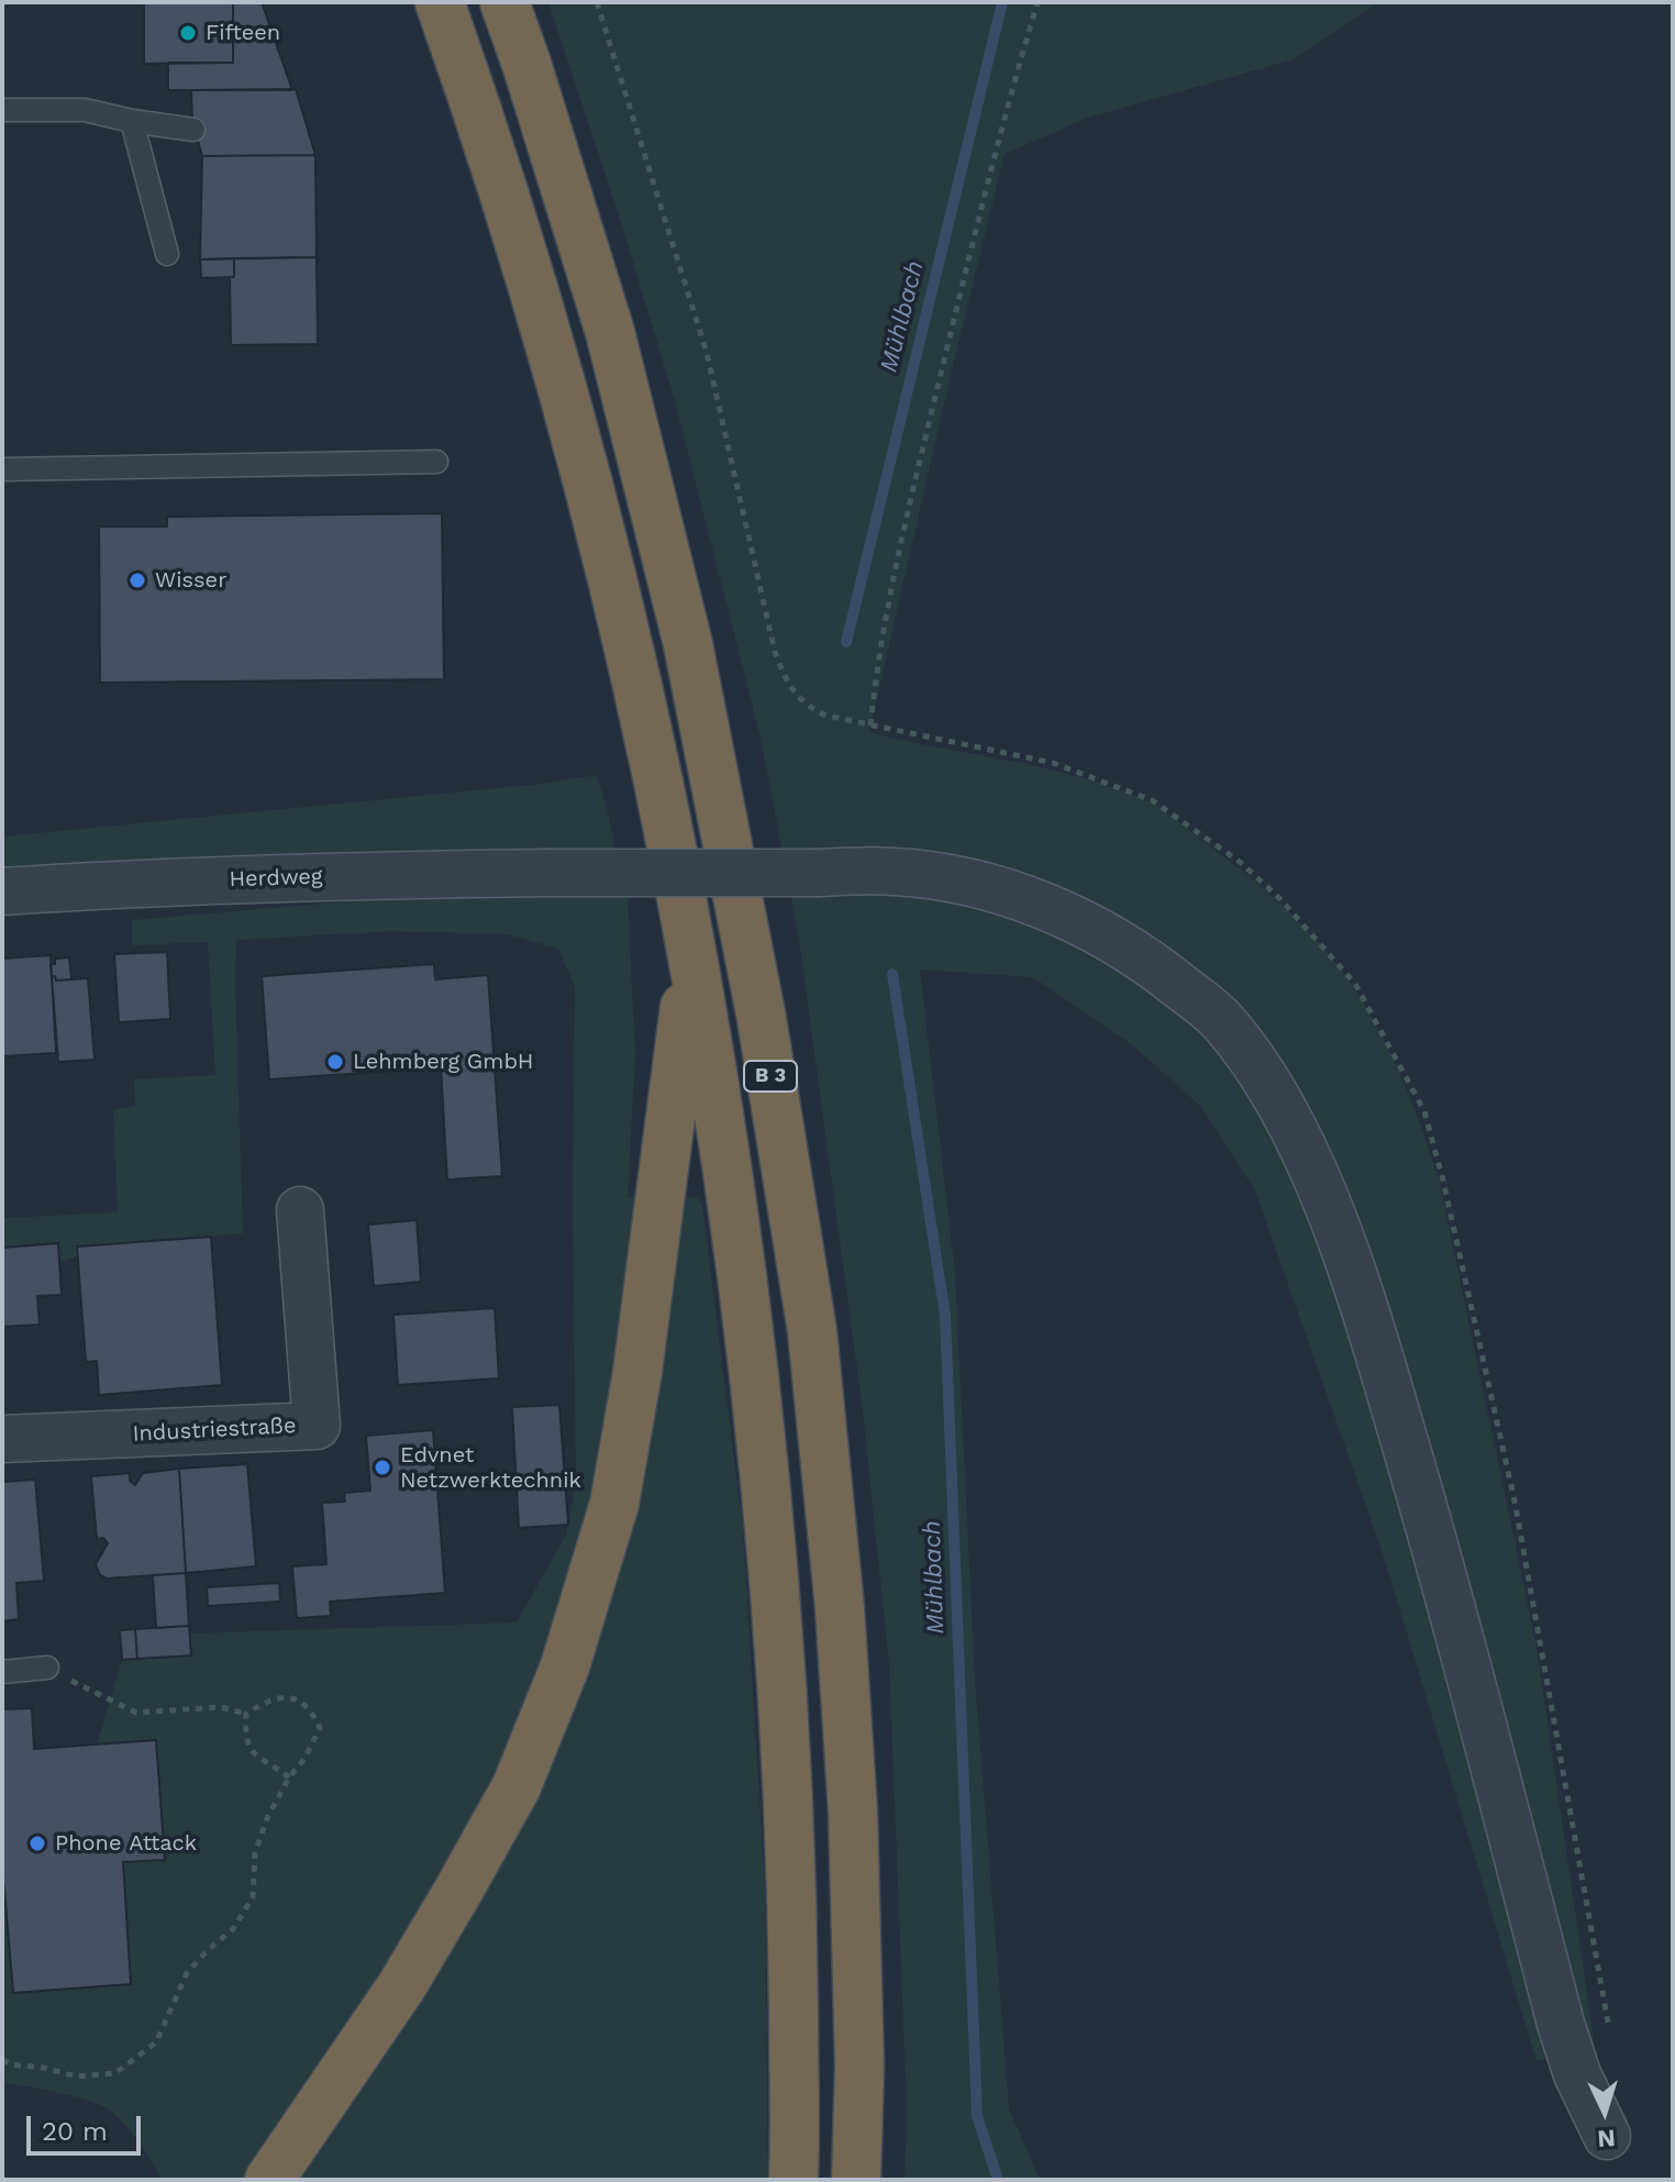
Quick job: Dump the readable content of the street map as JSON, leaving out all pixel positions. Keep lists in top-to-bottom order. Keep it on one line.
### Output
{"streets":{"highway":["B 3"],"street":["Herdweg","Industriestraße"]},"water":["Mühlbach"],"places":["Fifteen","Wisser","Lehmberg GmbH","Edvnet Netzwerktechnik","Phone Attack"],"scale_bar":"20 m","north":"bottom"}
